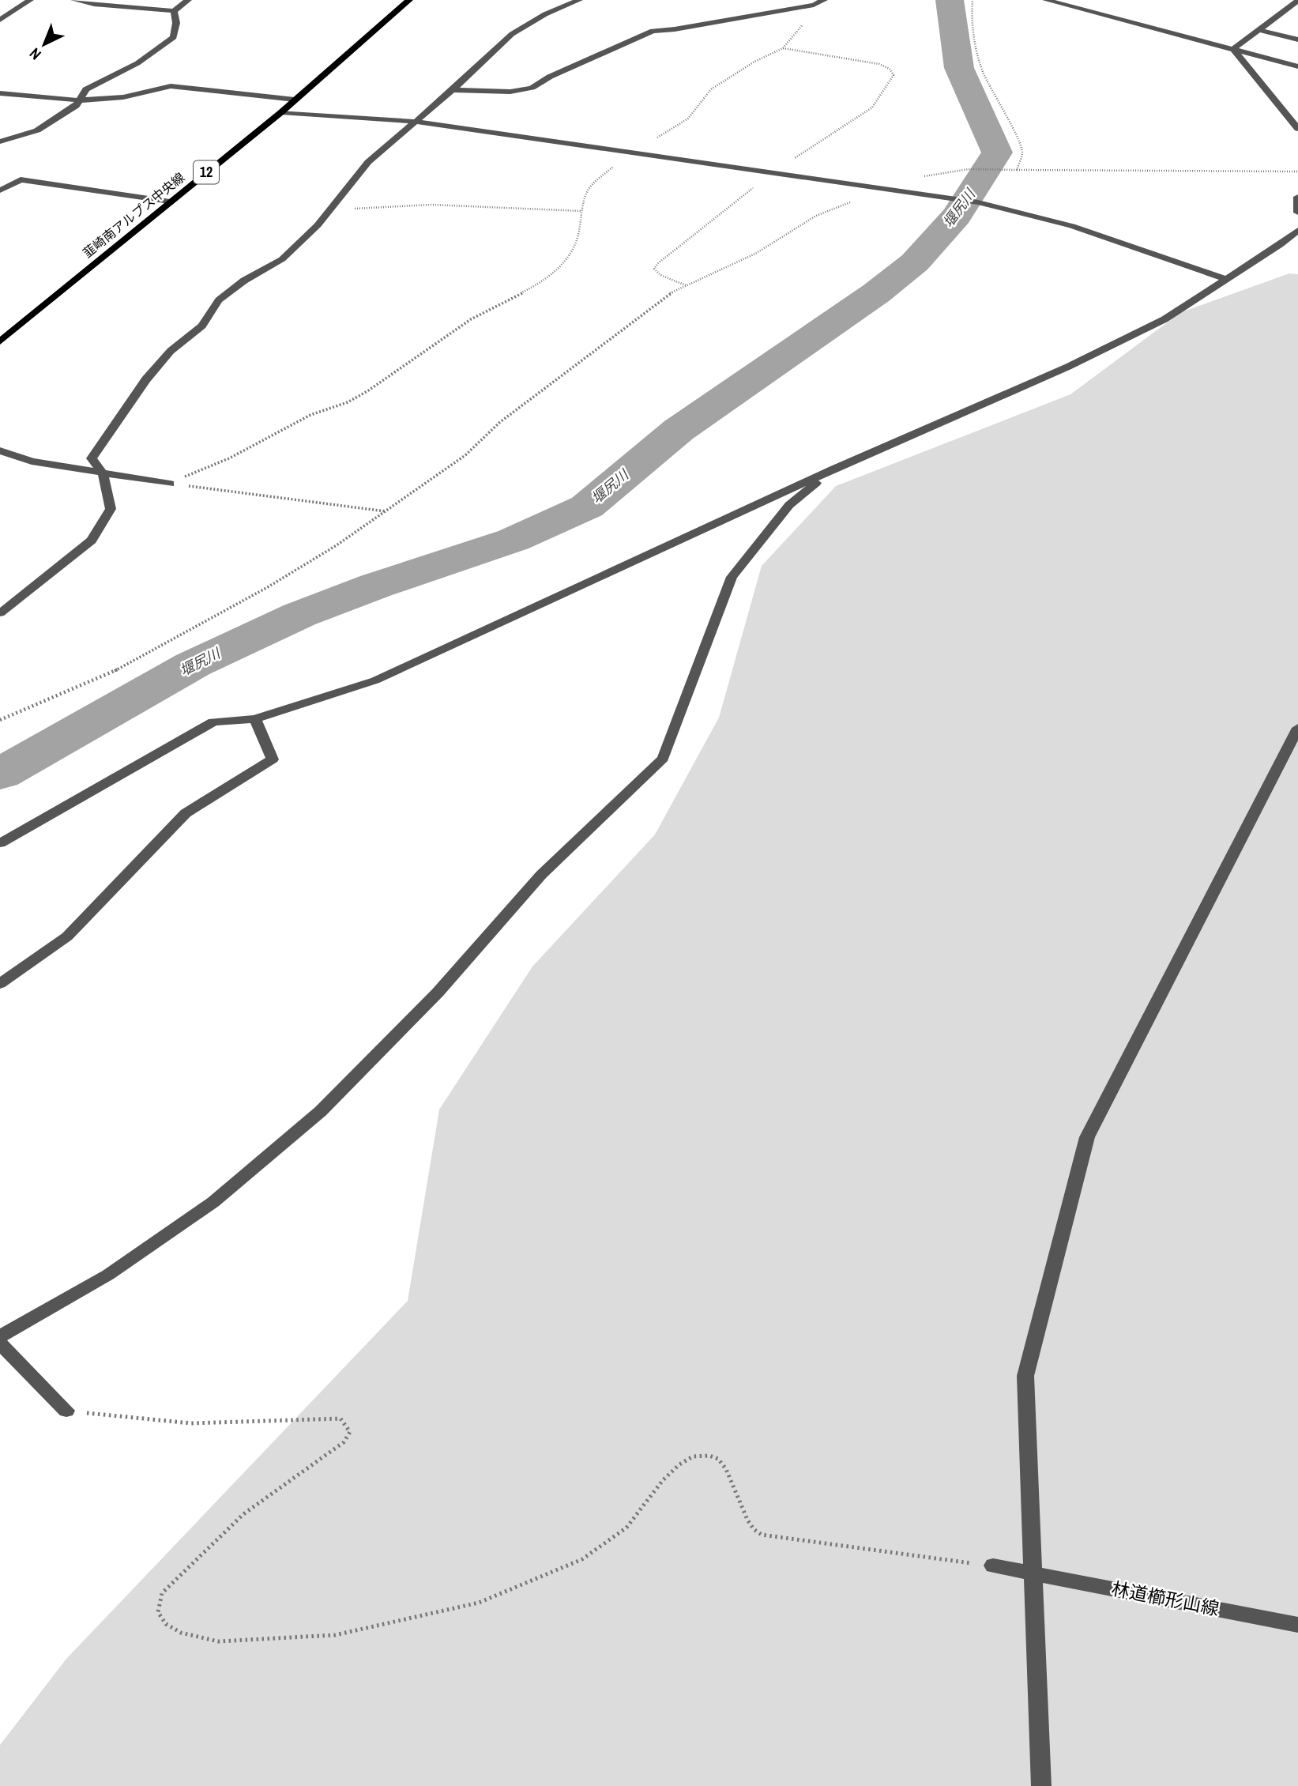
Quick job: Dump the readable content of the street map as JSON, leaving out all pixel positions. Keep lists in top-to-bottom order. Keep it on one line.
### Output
{"streets":{"main road":["12","韮崎南アルプス中央線"],"street":["林道櫛形山線"]},"water":["堰尻川"],"north":"bottom left"}
